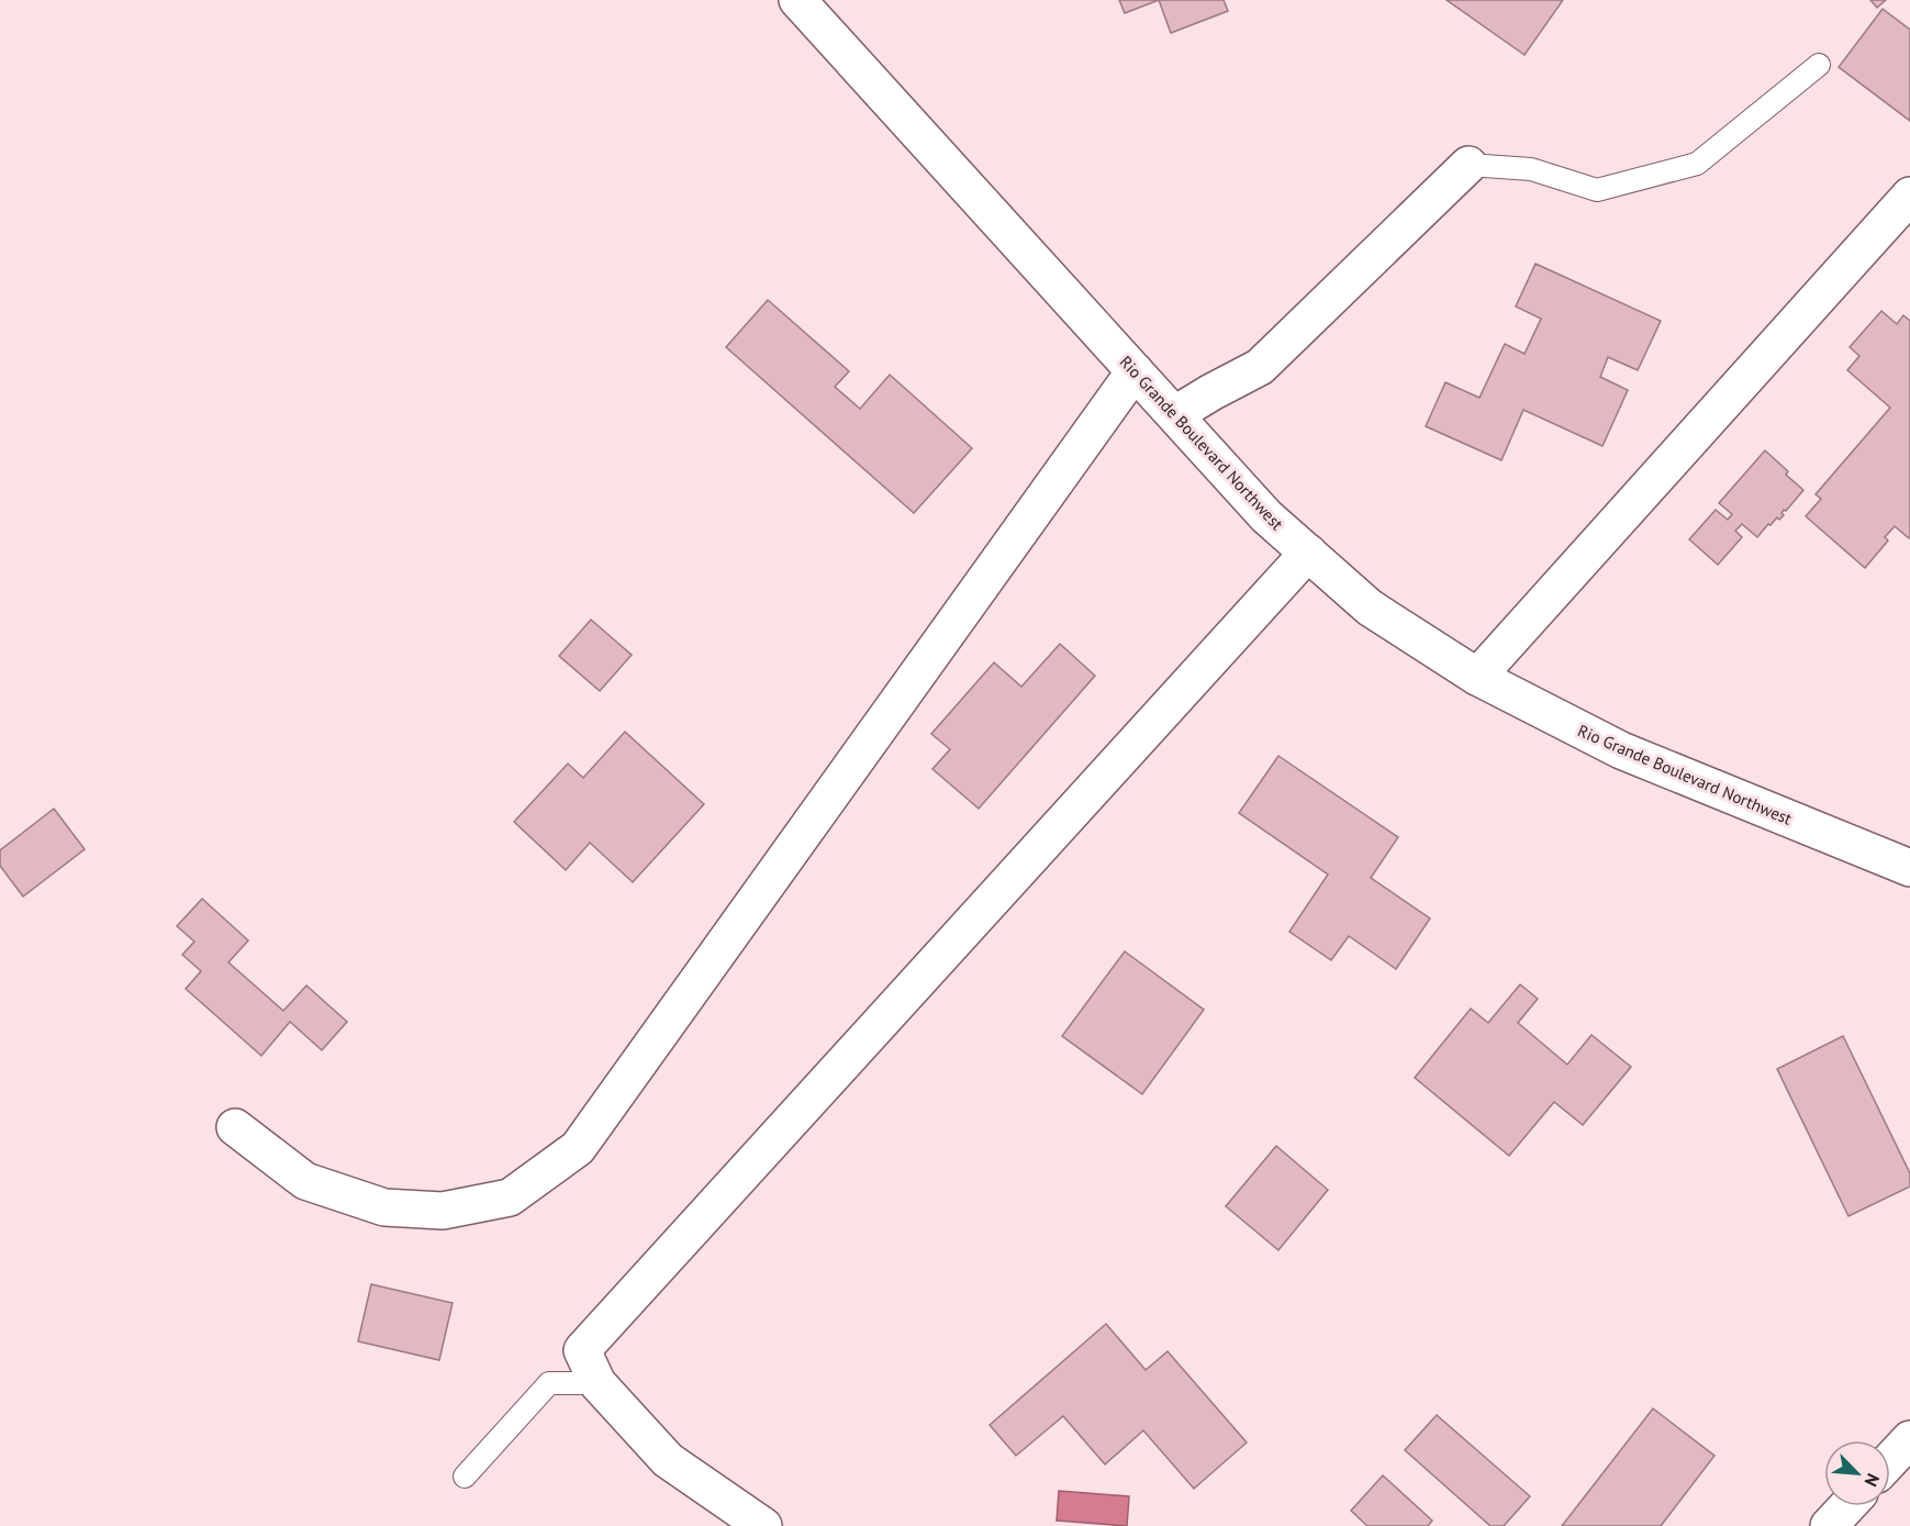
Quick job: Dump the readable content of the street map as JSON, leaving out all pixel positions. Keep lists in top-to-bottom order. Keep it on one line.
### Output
{"streets":{"street":["Rio Grande Boulevard Northwest"]},"north":"bottom right"}
